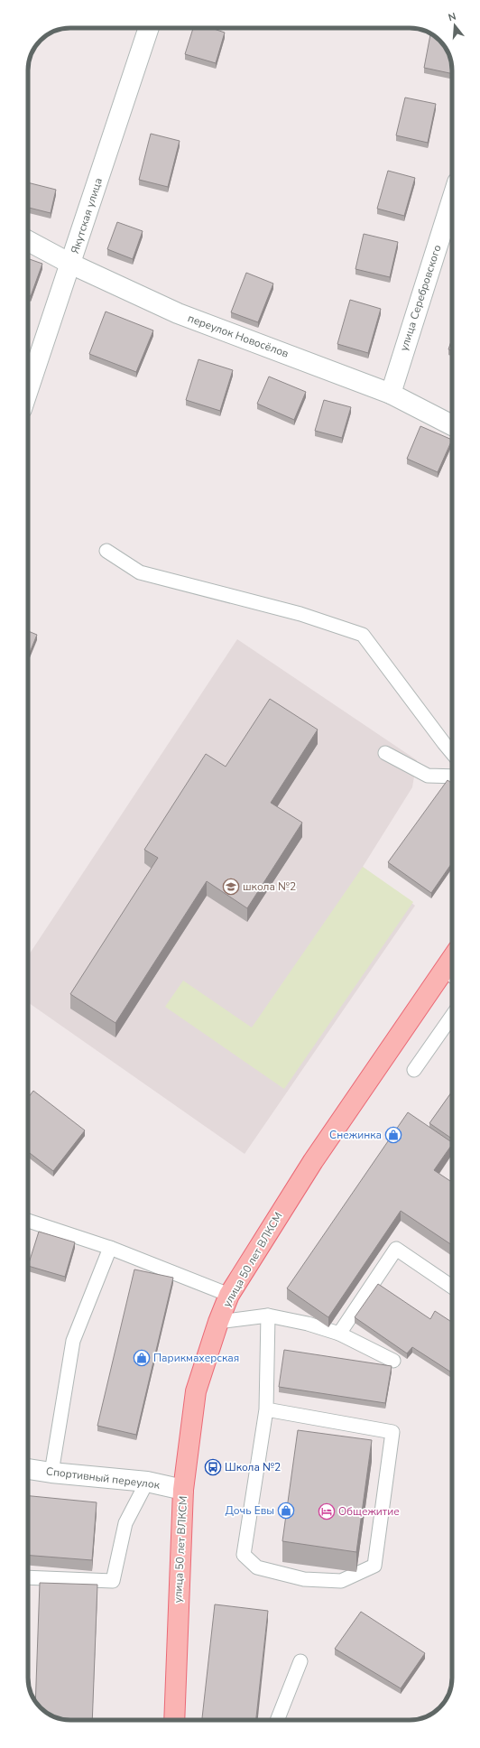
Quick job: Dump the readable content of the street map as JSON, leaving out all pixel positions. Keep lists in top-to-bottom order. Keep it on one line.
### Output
{"streets":{"main road":["улица 50 лет ВЛКСМ"],"street":["Якутская улица","улица Серебровского","переулок Новосёлов","Спортивный переулок"]},"crossings":[["Якутская улица","переулок Новосёлов"],["улица Серебровского","переулок Новосёлов"],["улица 50 лет ВЛКСМ","Спортивный переулок"]],"places":{"school or university":["школа №2"],"shop":["Снежинка","Парикмахерская","Дочь Евы"],"bus stop":["Школа №2"],"hotel":["Общежитие"]},"north":"top"}
